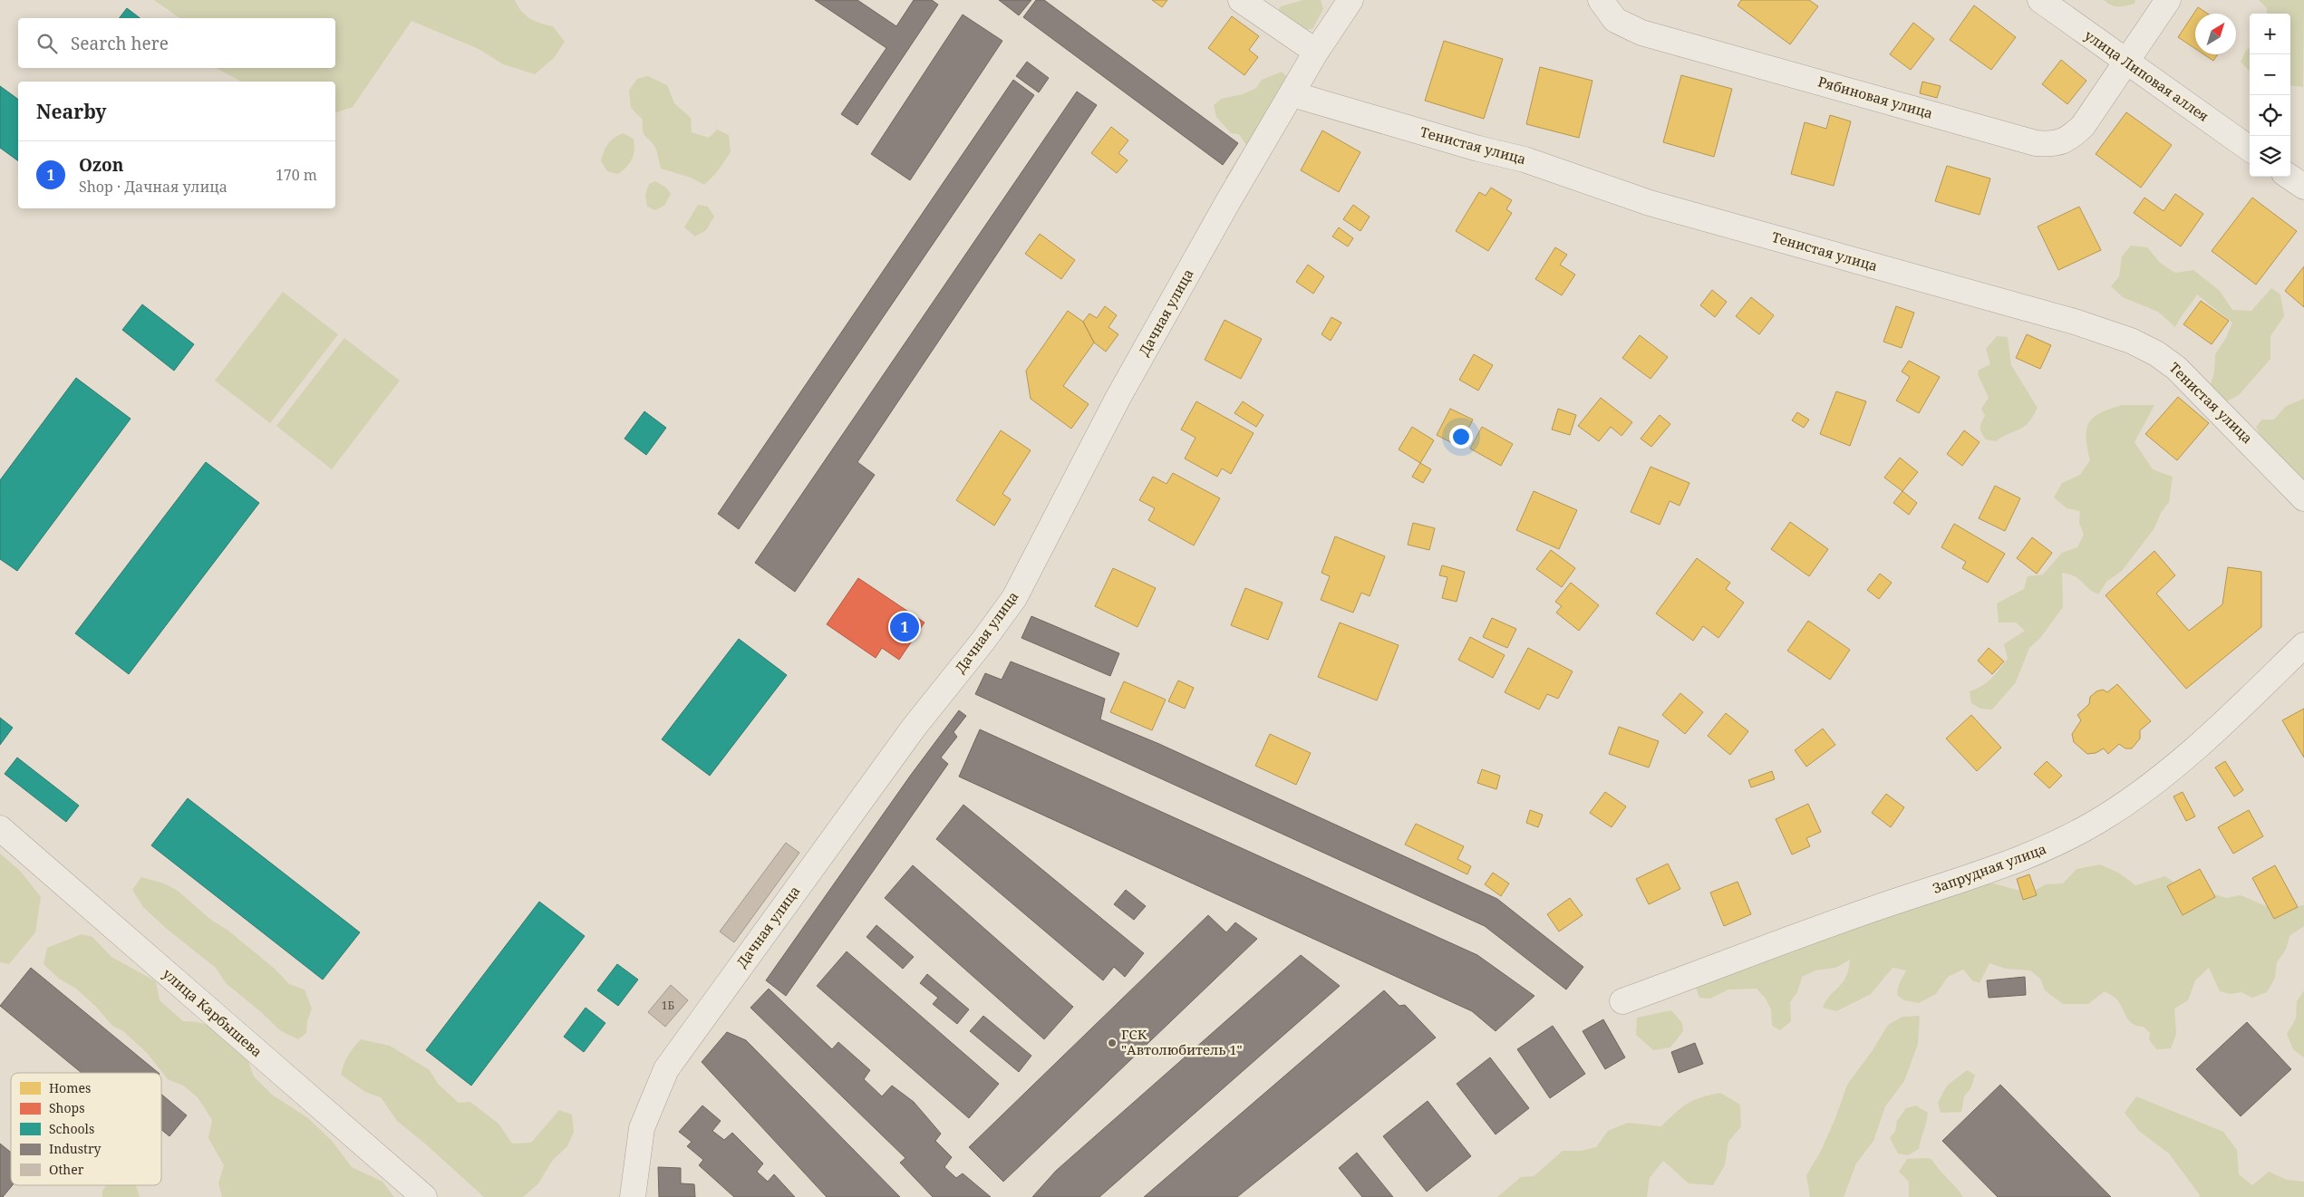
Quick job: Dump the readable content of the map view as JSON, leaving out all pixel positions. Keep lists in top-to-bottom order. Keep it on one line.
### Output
{"streets":{"street":["улица Липовая аллея","Рябиновая улица","Тенистая улица","Дачная улица","Запрудная улица","улица Карбышева"]},"crossings":[["улица Липовая аллея","Рябиновая улица"],["Тенистая улица","Дачная улица"]],"places":["ГСК \"Автолюбитель 1\""],"house_numbers":["1Б"],"legend":["Homes","Shops","Schools","Industry","Other"],"north":"top right","page":{"map_buttons":["+","−"],"search":"Search here","heading":"Nearby","list":[{"mark":"1","name":"Ozon","note":"Shop · Дачная улица","value":"170 m"}],"pins":"1"}}
